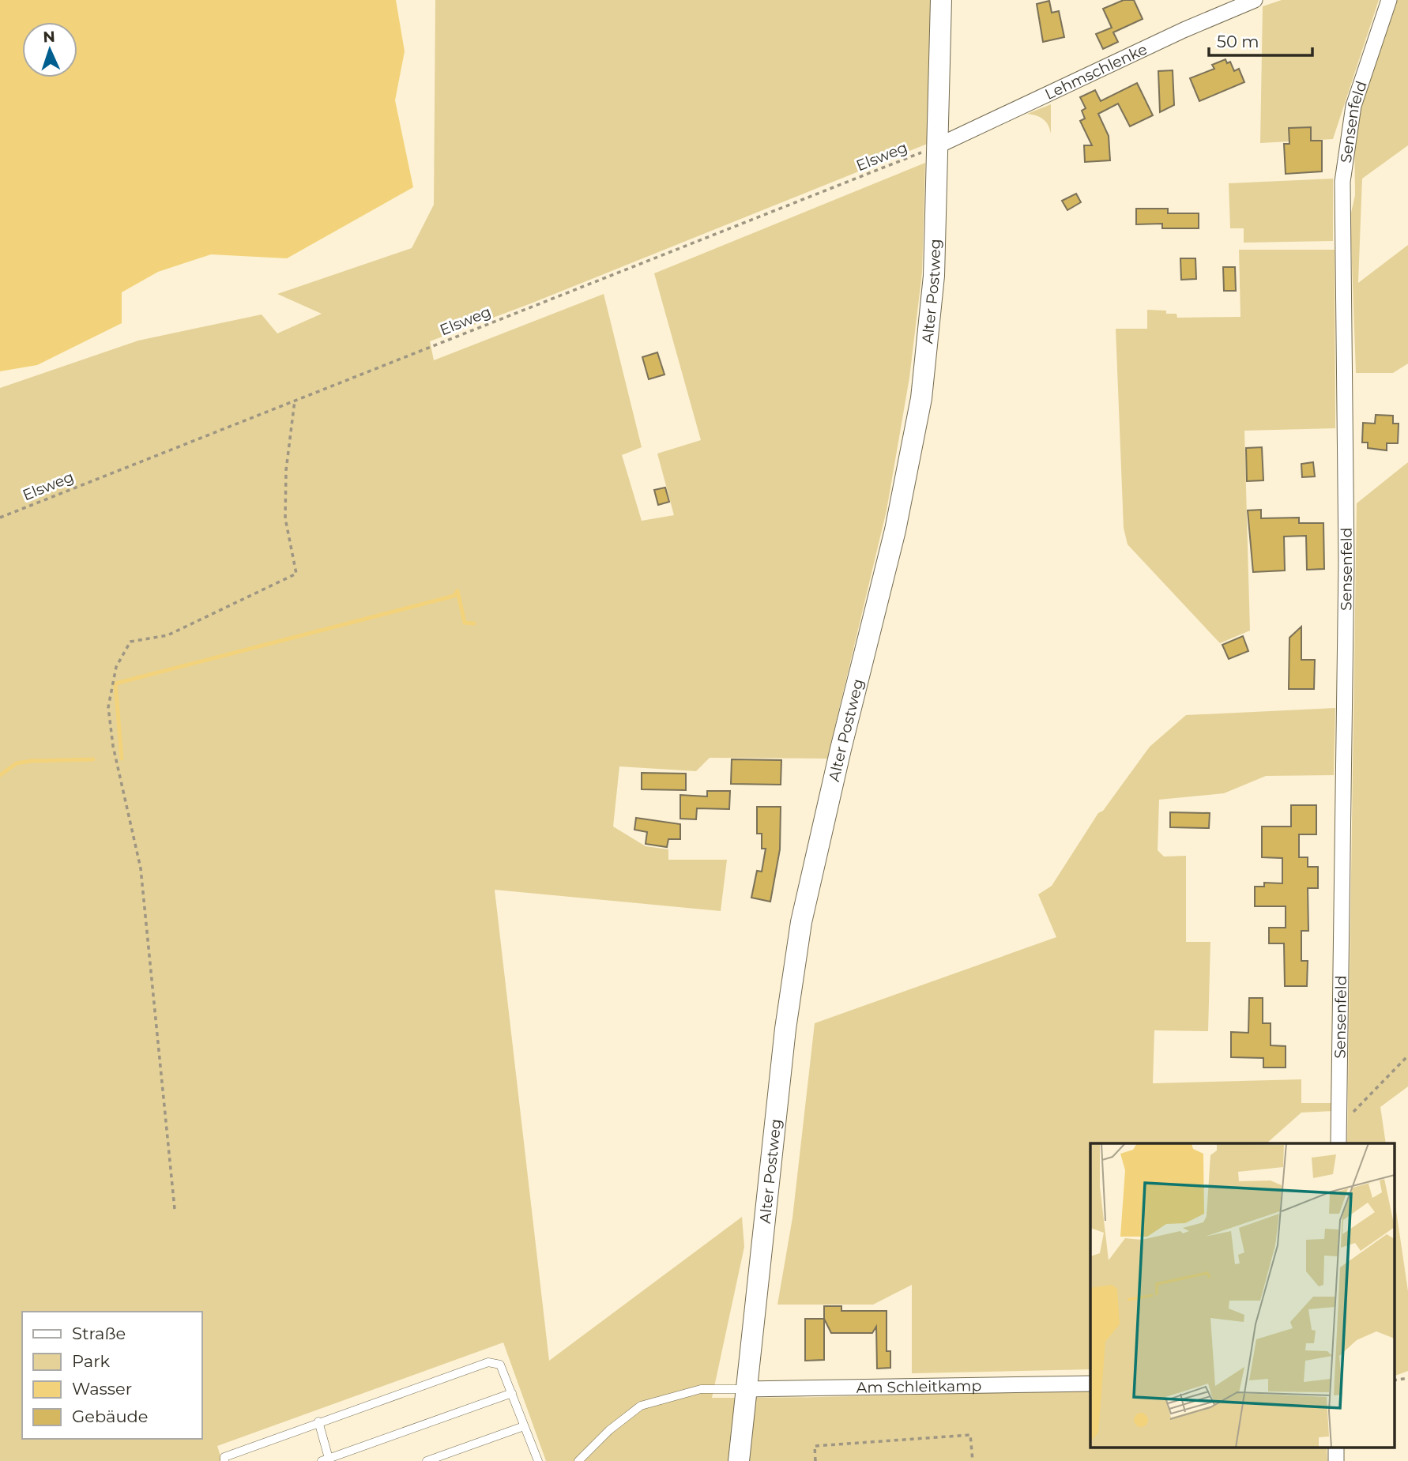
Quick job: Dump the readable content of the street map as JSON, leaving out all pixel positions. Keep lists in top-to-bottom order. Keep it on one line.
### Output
{"streets":{"main road":["Alter Postweg"],"street":["Lehmschlenke","Sensenfeld","Am Schleitkamp"],"path":["Elsweg"]},"crossings":[["Lehmschlenke","Elsweg"],["Lehmschlenke","Alter Postweg"],["Elsweg","Alter Postweg"],["Alter Postweg","Am Schleitkamp"]],"legend":["Straße","Park","Wasser","Gebäude"],"scale_bar":"50 m","north":"top"}
